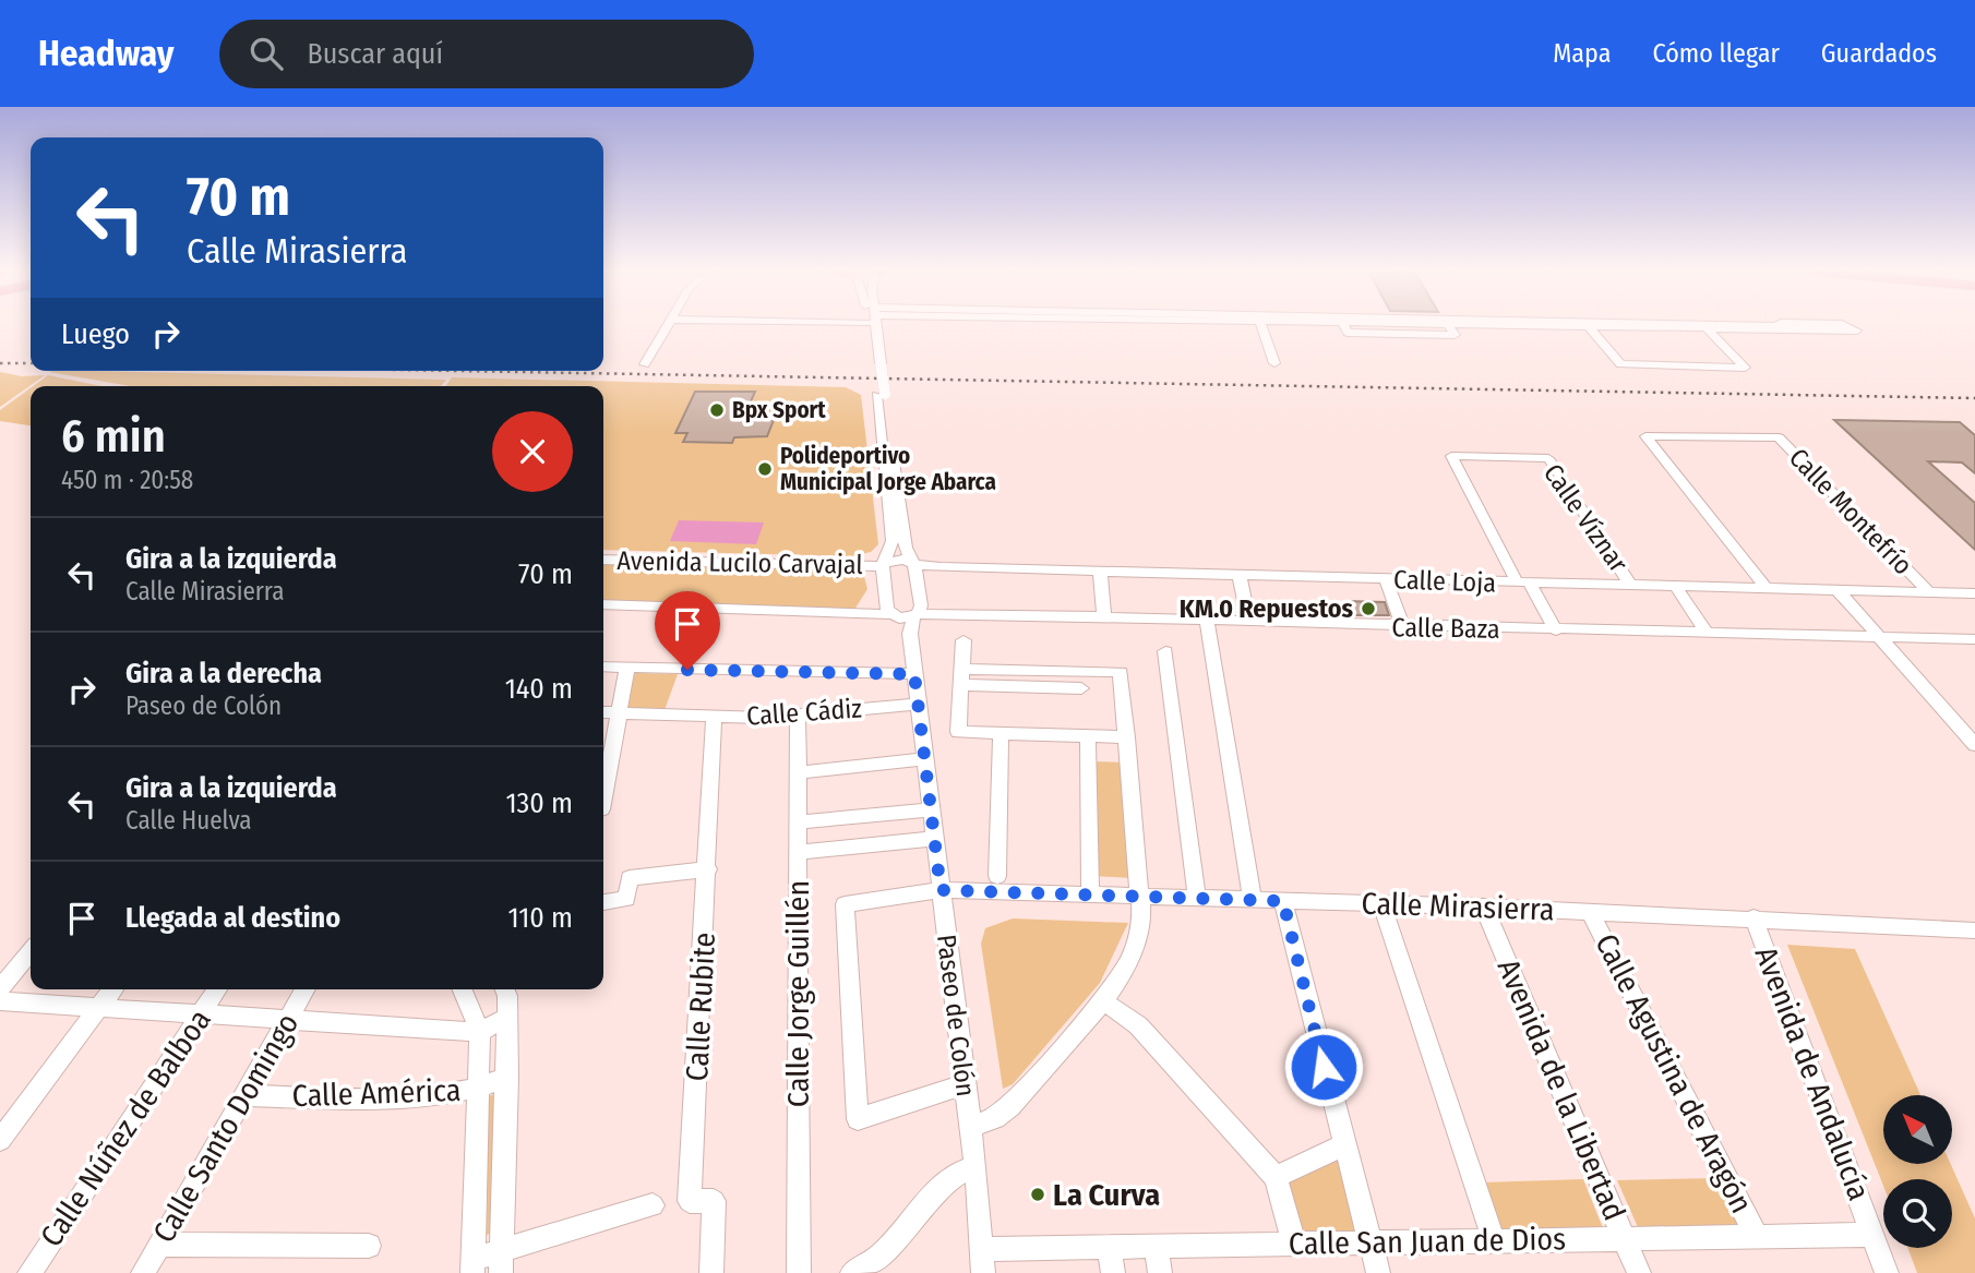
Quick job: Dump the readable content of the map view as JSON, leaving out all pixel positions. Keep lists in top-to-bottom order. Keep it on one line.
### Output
{"streets":{"street":["Calle Montefrío","Calle Víznar","Avenida Lucilo Carvajal","Calle Loja","Calle Baza","Calle Cádiz","Calle Mirasierra","Calle Jorge Guillén","Calle Rubite","Paseo de Colón","Calle Agustina de Aragón","Avenida de Andalucía","Avenida de la Libertad","Calle América","Calle Núñez de Balboa","Calle Santo Domingo","Calle San Juan de Dios"]},"crossings":[["Calle Montefrío","Calle Loja"],["Calle Víznar","Calle Loja"],["Avenida Lucilo Carvajal","Calle Loja"],["Avenida Lucilo Carvajal","Calle Baza"],["Avenida Lucilo Carvajal","Paseo de Colón"],["Calle Baza","Paseo de Colón"],["Calle Cádiz","Calle Jorge Guillén"],["Calle Cádiz","Calle Rubite"],["Calle Cádiz","Paseo de Colón"],["Calle Mirasierra","Paseo de Colón"],["Calle Mirasierra","Calle Agustina de Aragón"],["Calle Mirasierra","Avenida de Andalucía"],["Calle Mirasierra","Avenida de la Libertad"],["Paseo de Colón","Calle San Juan de Dios"],["Calle Agustina de Aragón","Calle San Juan de Dios"],["Avenida de Andalucía","Calle San Juan de Dios"],["Avenida de la Libertad","Calle San Juan de Dios"],["Calle América","Calle Santo Domingo"]],"places":["Bpx Sport","Polideportivo Municipal Jorge Abarca","KM.0 Repuestos","La Curva"],"north":"top left","page":{"header":"Headway","search":"Buscar aquí","nav":["Mapa","Cómo llegar","Guardados"],"turn":["70 m","Calle Mirasierra"],"then":"Luego","heading":["6 min","450 m · 20:58"],"list":[{"name":"Gira a la izquierda","note":"Calle Mirasierra","value":"70 m"},{"name":"Gira a la derecha","note":"Paseo de Colón","value":"140 m"},{"name":"Gira a la izquierda","note":"Calle Huelva","value":"130 m"},{"name":"Llegada al destino","value":"110 m"}]}}
